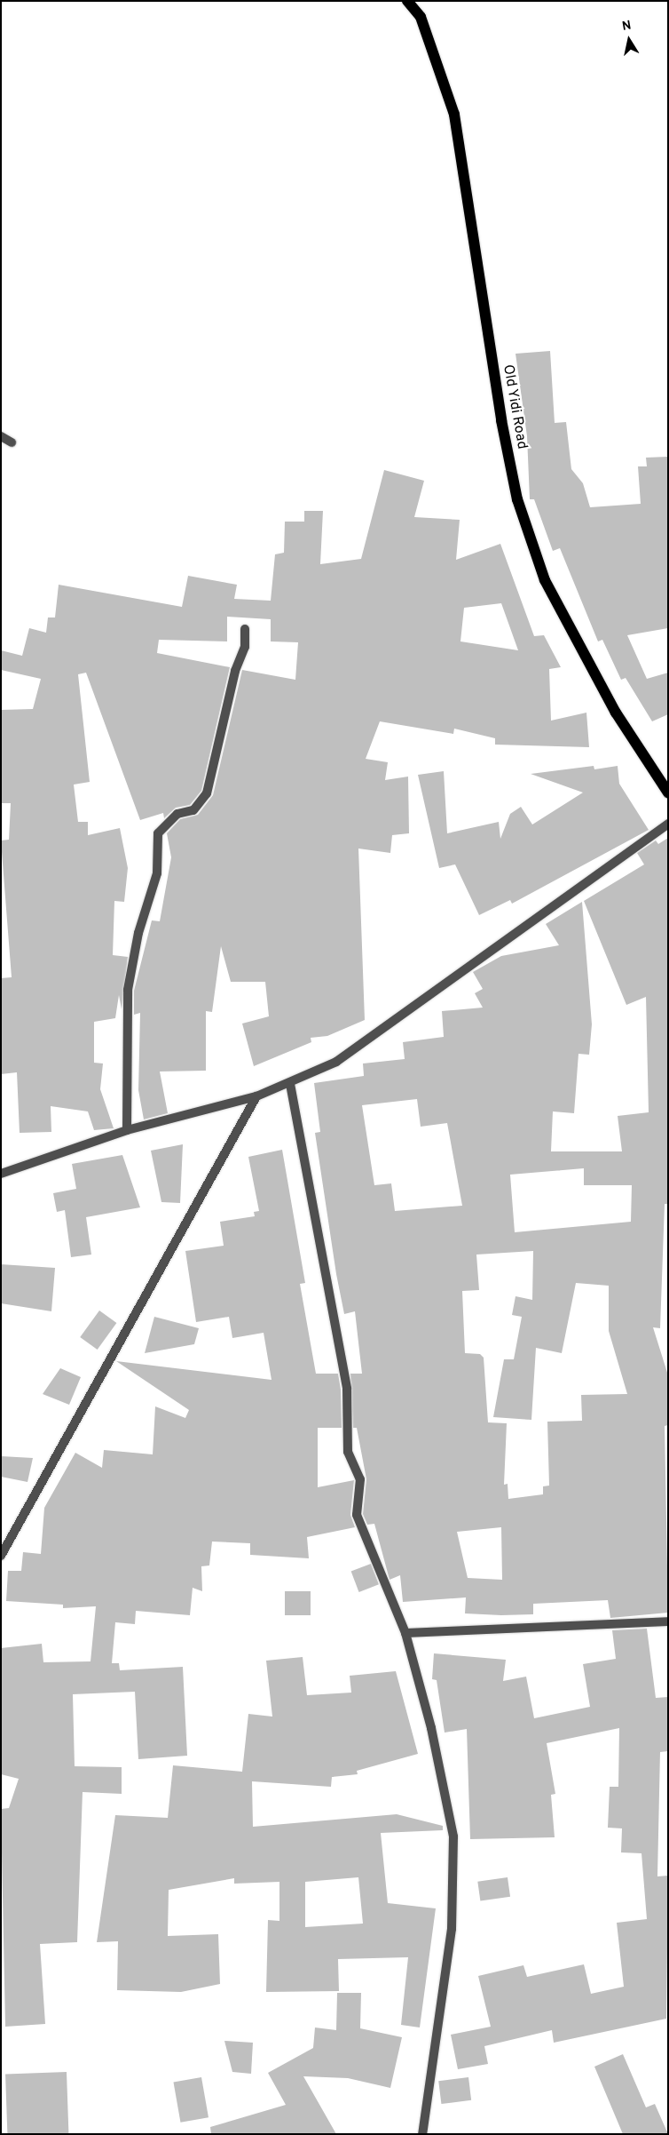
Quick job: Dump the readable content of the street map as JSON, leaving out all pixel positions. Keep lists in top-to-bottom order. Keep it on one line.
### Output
{"streets":{"main road":["Old Yidi Road"]},"north":"top"}
